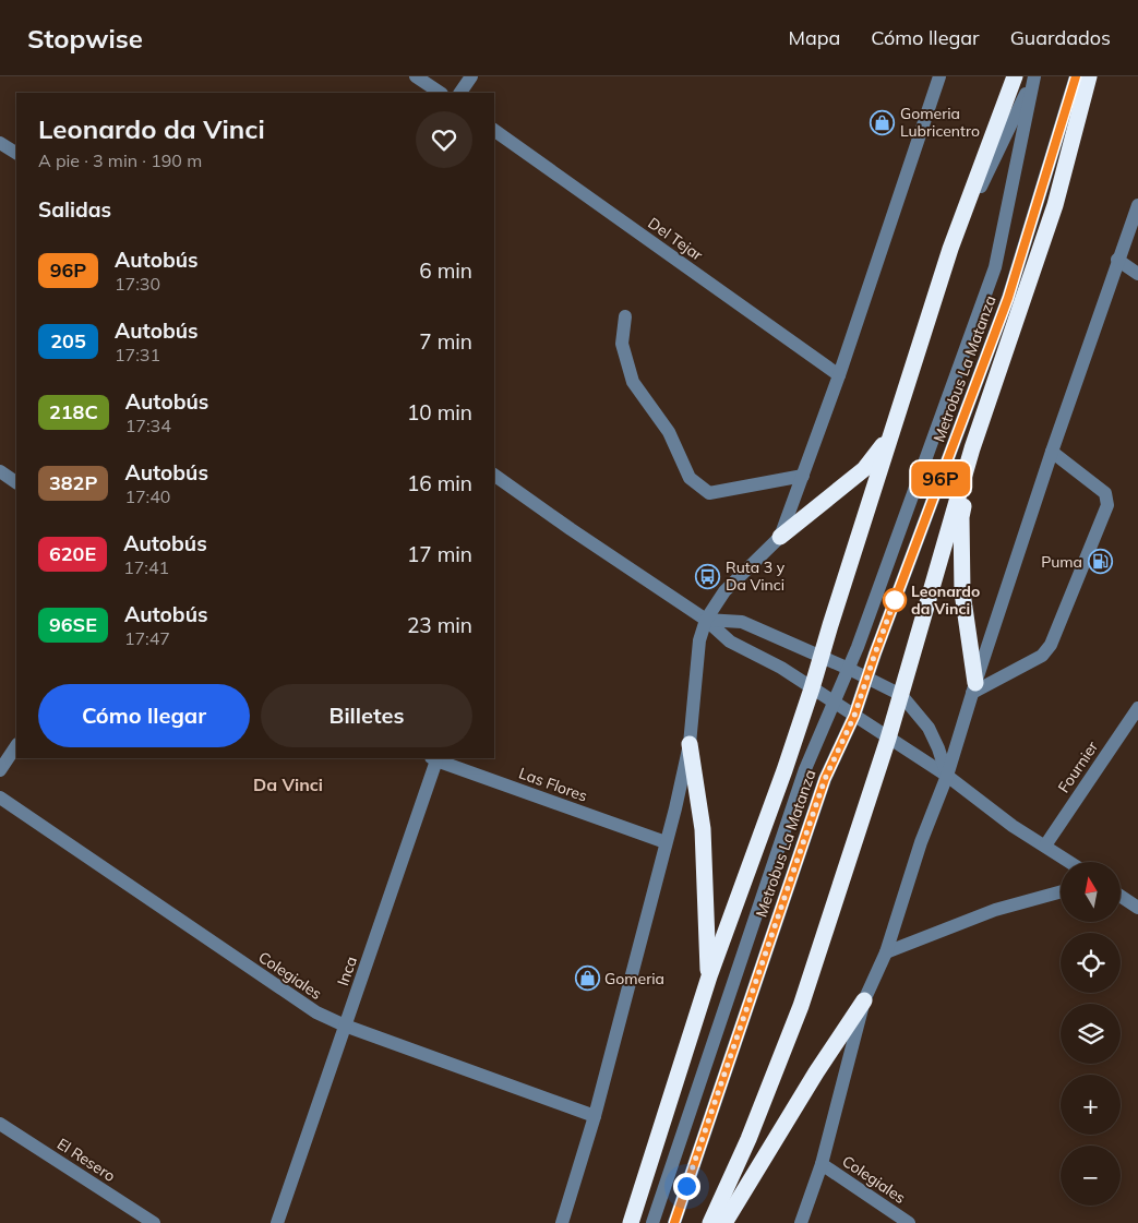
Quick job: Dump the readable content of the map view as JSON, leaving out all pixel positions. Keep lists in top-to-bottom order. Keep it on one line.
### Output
{"streets":{"street":["Del Tejar","Metrobus La Matanza","Fournier","Las Flores","Inca","Colegiales","El Resero"]},"crossings":[["Las Flores","Inca"],["Inca","Colegiales"]],"districts":["Da Vinci"],"places":{"shop":["Gomeria Lubricentro","Gomeria"],"fuel station":["Puma"],"bus stop":["Ruta 3 y Da Vinci"],"other":["Leonardo da Vinci"]},"lines":["bus line 96P"],"north":"top","page":{"header":"Stopwise","nav":["Mapa","Cómo llegar","Guardados"],"on_map":"96P","heading":[["Leonardo da Vinci","A pie · 3 min · 190 m"],"Salidas"],"list":[{"mark":"96P","name":"Autobús","note":"17:30","value":"6 min"},{"mark":"205","name":"Autobús","note":"17:31","value":"7 min"},{"mark":"218C","name":"Autobús","note":"17:34","value":"10 min"},{"mark":"382P","name":"Autobús","note":"17:40","value":"16 min"},{"mark":"620E","name":"Autobús","note":"17:41","value":"17 min"},{"mark":"96SE","name":"Autobús","note":"17:47","value":"23 min"}],"buttons":["Cómo llegar","Billetes"],"map_buttons":["+","−"]}}
